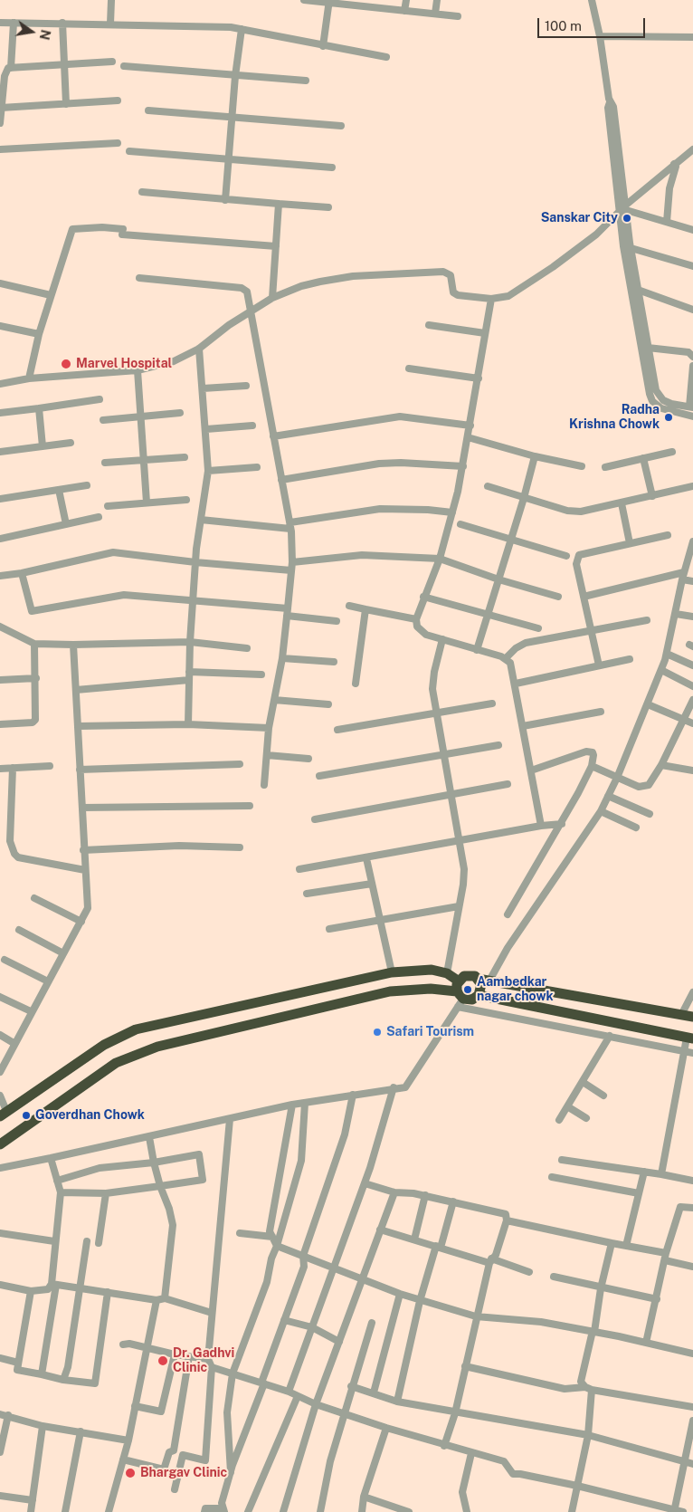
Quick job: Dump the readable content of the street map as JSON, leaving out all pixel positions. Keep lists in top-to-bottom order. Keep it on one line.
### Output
{"places":["Sanskar City","Marvel Hospital","Radha Krishna Chowk","Aambedkar nagar chowk","Safari Tourism","Goverdhan Chowk","Dr. Gadhvi Clinic","Bhargav Clinic"],"scale_bar":"100 m","north":"right"}
